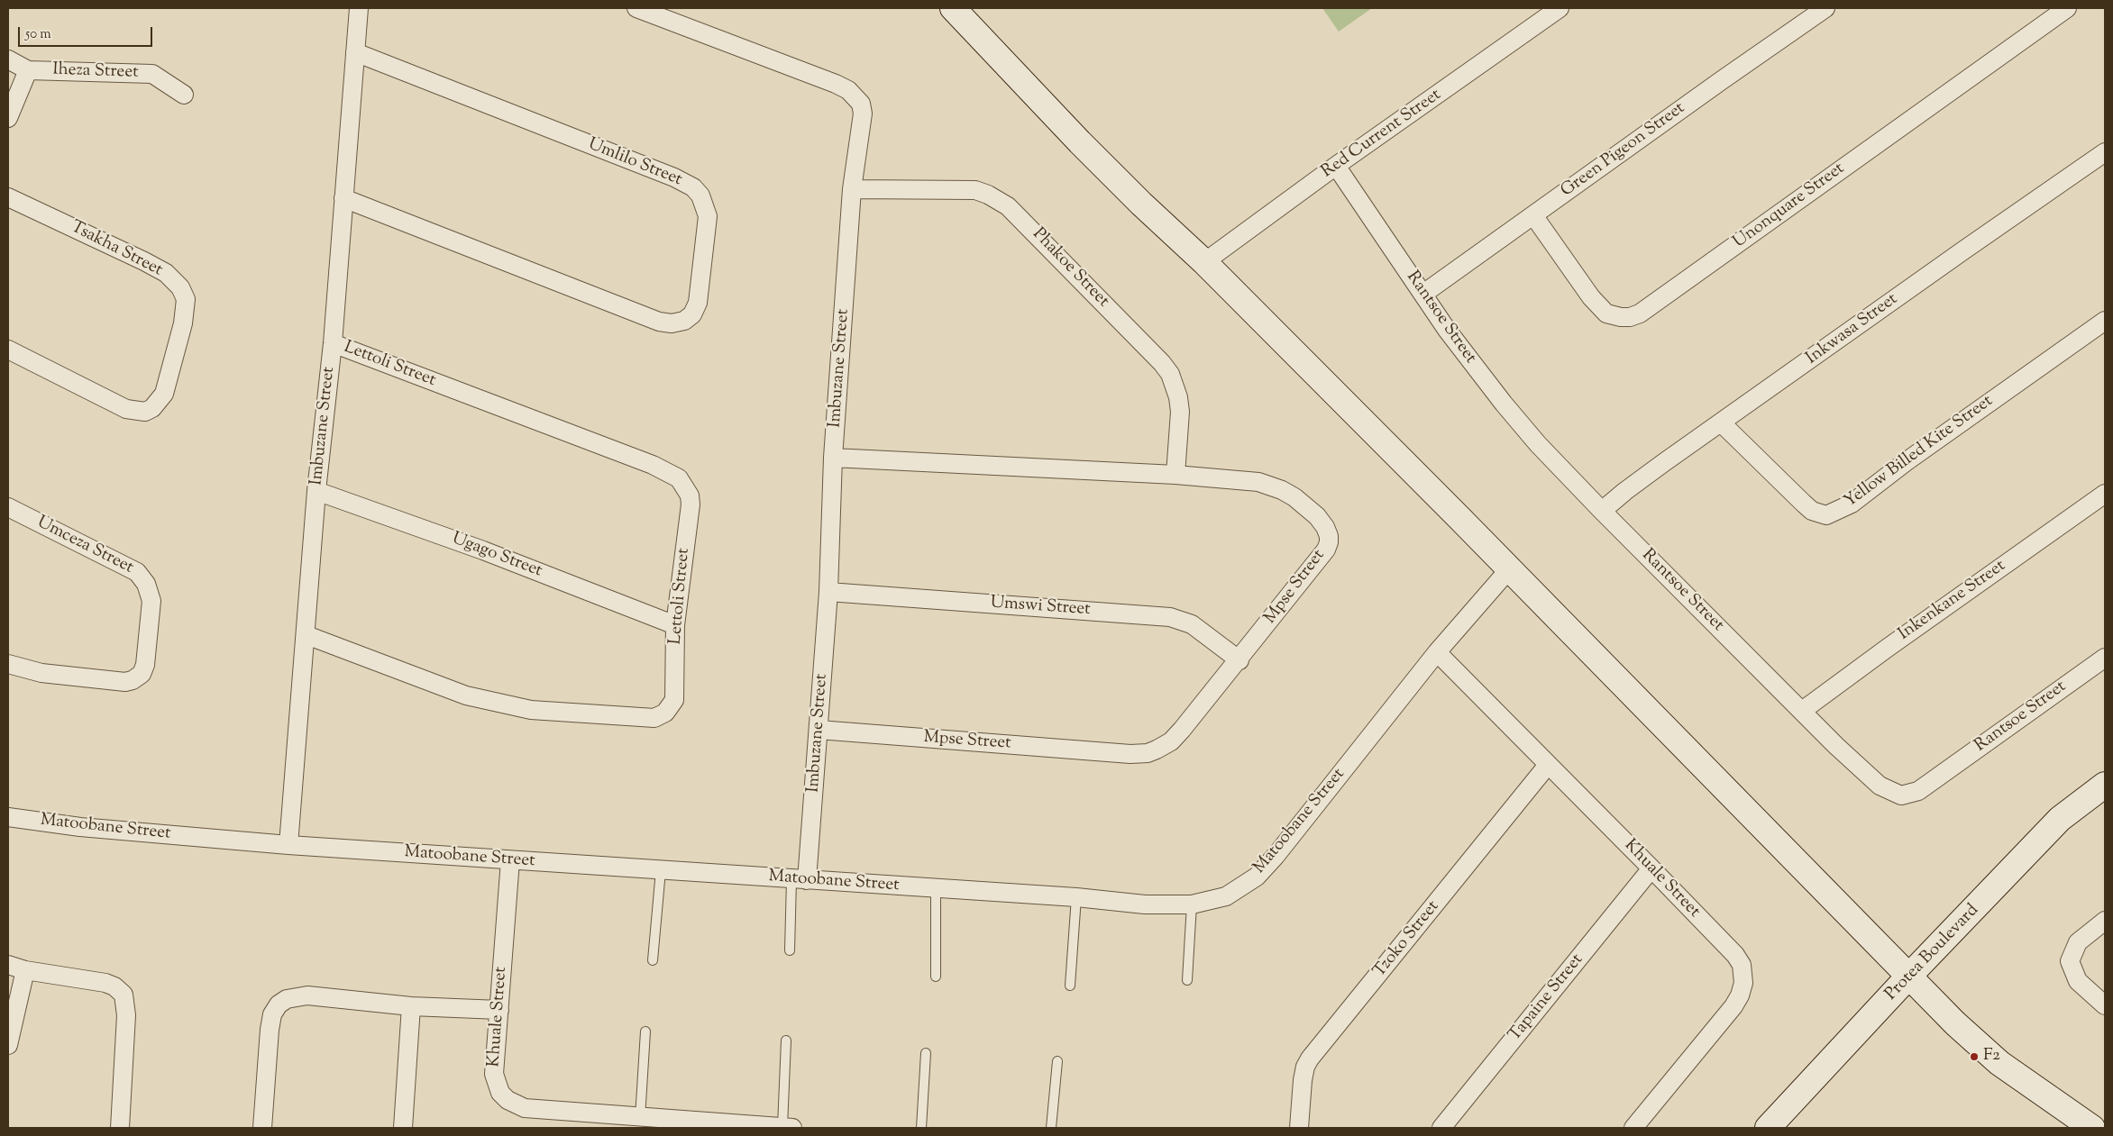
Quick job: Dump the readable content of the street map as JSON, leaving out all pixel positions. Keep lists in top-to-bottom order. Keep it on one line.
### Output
{"streets":{"street":["Iheza Street","Red Current Street","Green Pigeon Street","Umlilo Street","Unonquare Street","Tsakha Street","Phakoe Street","Rantsoe Street","Inkwasa Street","Lettoli Street","Imbuzane Street","Yellow Billed Kite Street","Umceza Street","Ugago Street","Mpse Street","Inkenkane Street","Umswi Street","Matoobane Street","Khuale Street","Tzoko Street","Protea Boulevard","Tapaine Street"]},"crossings":[["Red Current Street","Rantsoe Street"],["Green Pigeon Street","Unonquare Street"],["Green Pigeon Street","Rantsoe Street"],["Umlilo Street","Imbuzane Street"],["Phakoe Street","Imbuzane Street"],["Phakoe Street","Mpse Street"],["Rantsoe Street","Inkwasa Street"],["Rantsoe Street","Inkenkane Street"],["Inkwasa Street","Yellow Billed Kite Street"],["Lettoli Street","Imbuzane Street"],["Lettoli Street","Ugago Street"],["Imbuzane Street","Ugago Street"],["Imbuzane Street","Mpse Street"],["Imbuzane Street","Umswi Street"],["Imbuzane Street","Matoobane Street"],["Mpse Street","Umswi Street"],["Matoobane Street","Khuale Street"],["Khuale Street","Tzoko Street"],["Khuale Street","Tapaine Street"]],"places":["F2"],"scale_bar":"50 m"}
